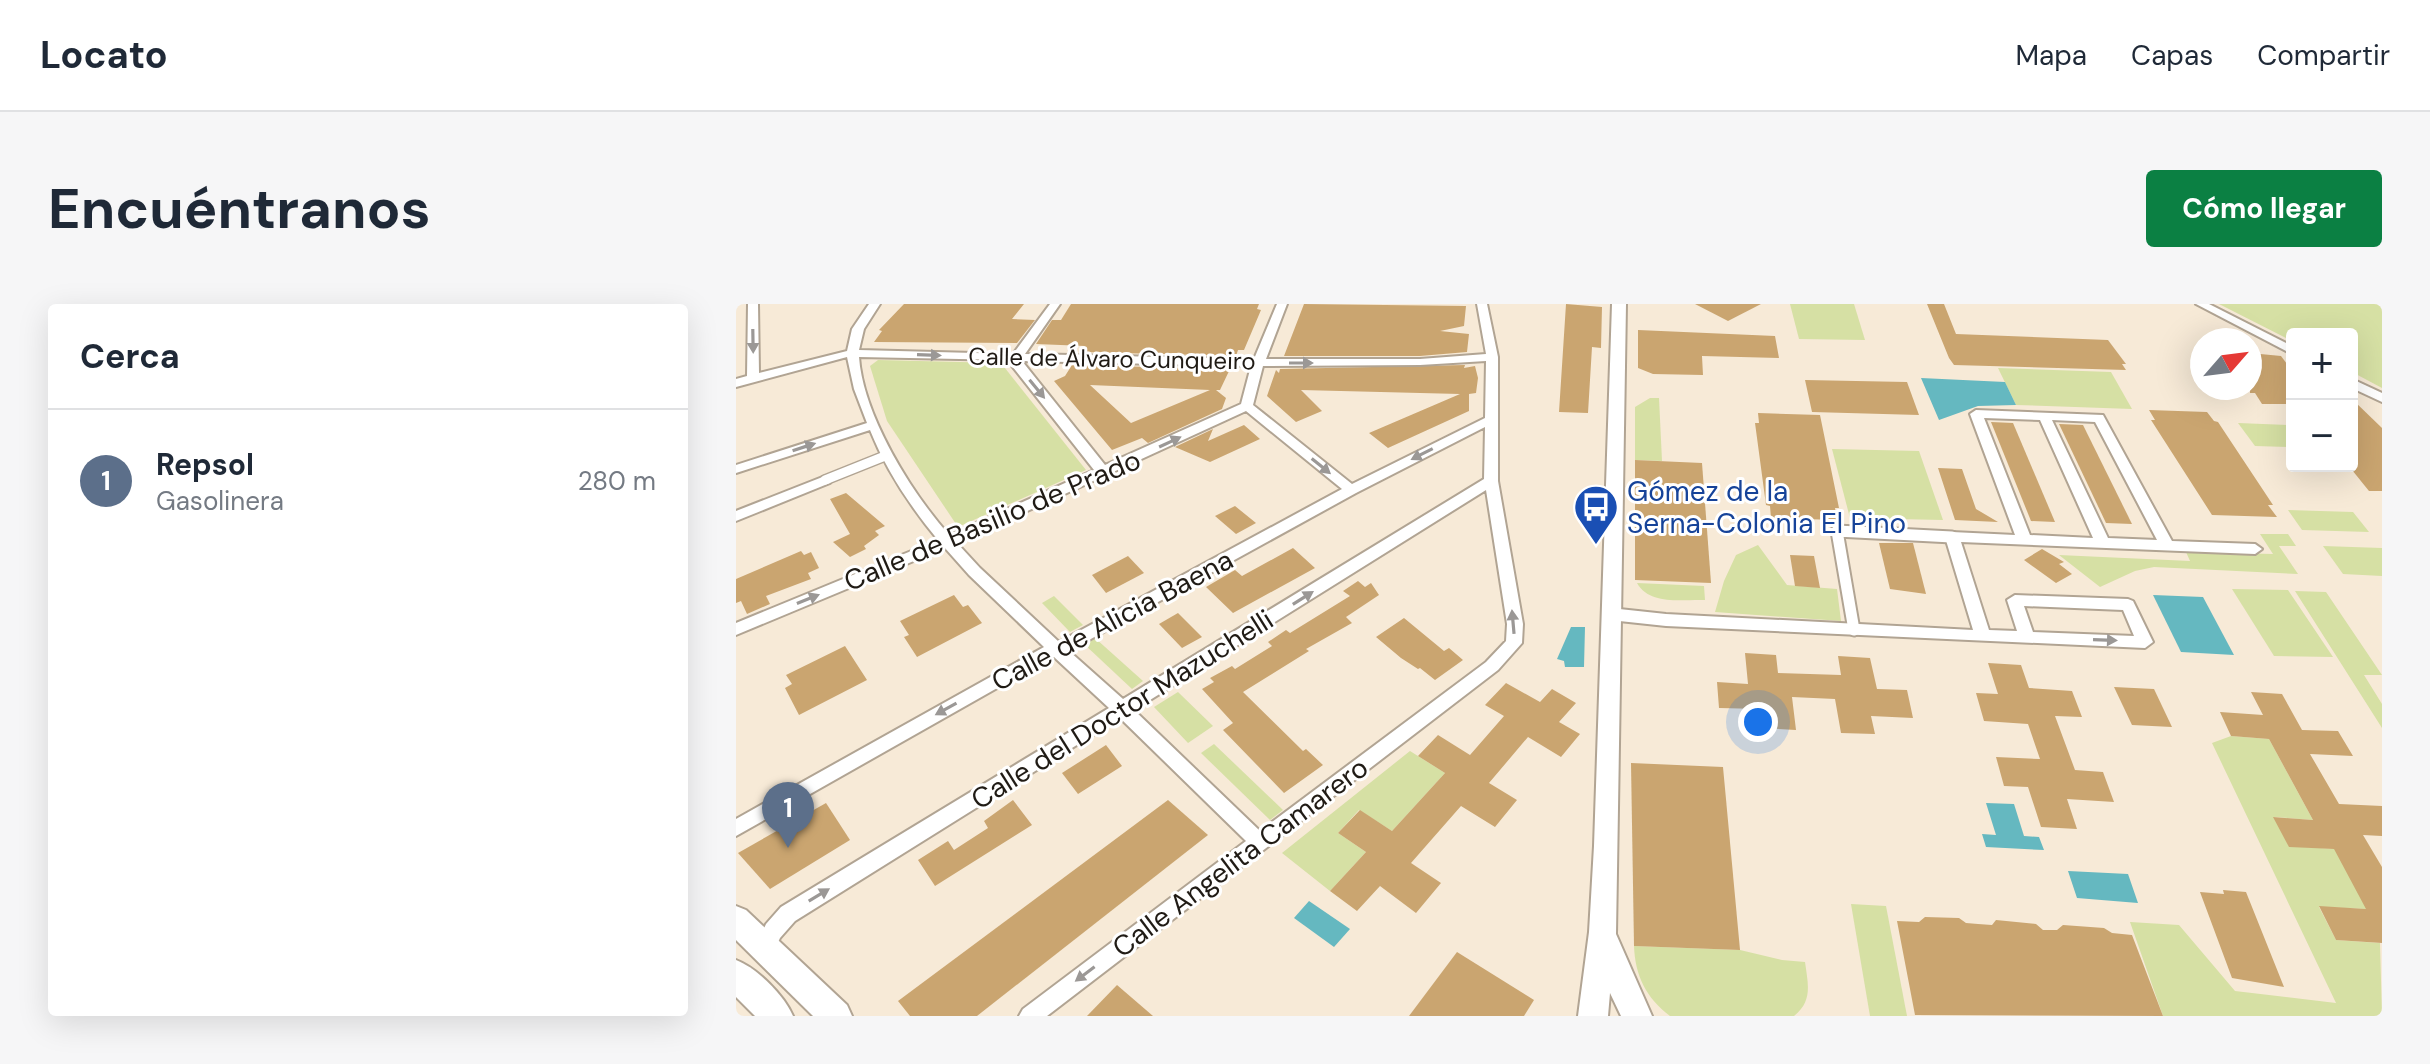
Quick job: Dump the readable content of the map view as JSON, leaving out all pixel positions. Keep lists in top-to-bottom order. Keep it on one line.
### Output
{"streets":{"street":["Calle de Álvaro Cunqueiro","Calle de Basilio de Prado","Calle de Alicia Baena","Calle del Doctor Mazuchelli","Calle Angelita Camarero"]},"crossings":[["Calle del Doctor Mazuchelli","Calle Angelita Camarero"]],"one_way":["Calle de Álvaro Cunqueiro","Calle de Alicia Baena","Calle del Doctor Mazuchelli"],"places":{"bus stop":["Gómez de la Serna-Colonia El Pino"]},"north":"top right","page":{"header":"Locato","nav":["Mapa","Capas","Compartir"],"buttons":"Cómo llegar","title":"Encuéntranos","heading":"Cerca","map_buttons":["+","−"],"list":[{"mark":"1","name":"Repsol","note":"Gasolinera","value":"280 m"}],"pins":"1"}}
